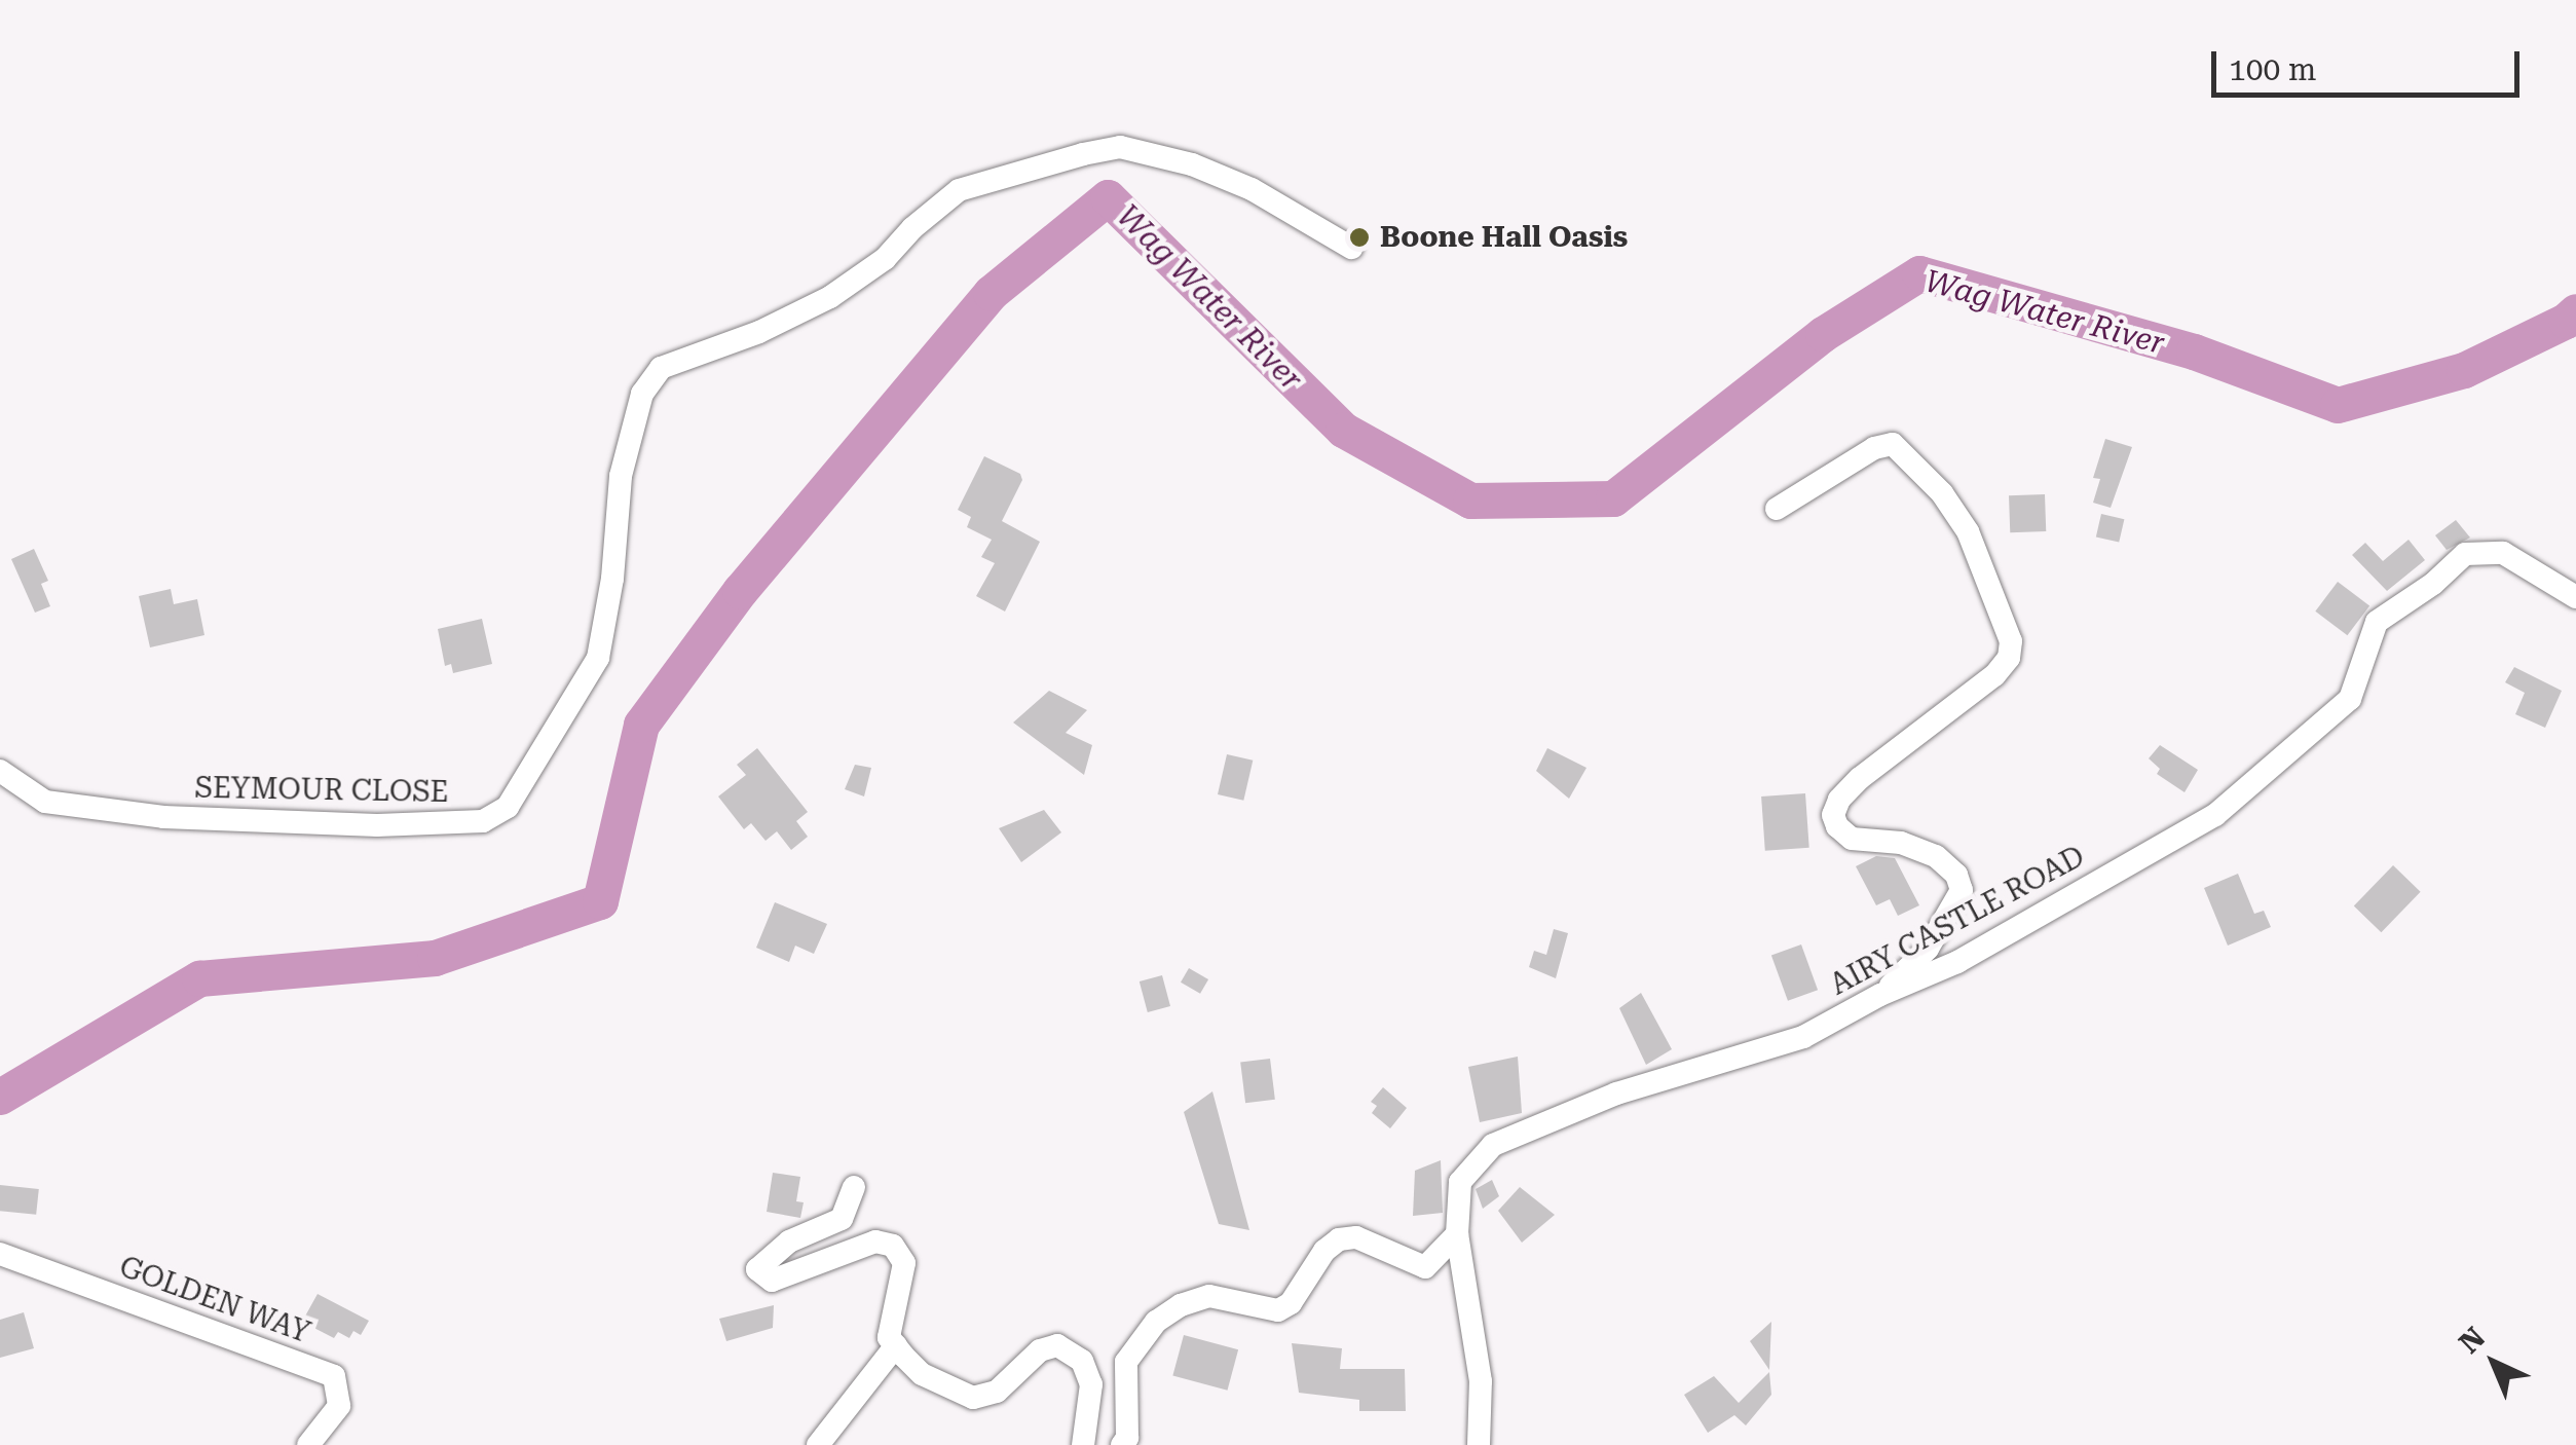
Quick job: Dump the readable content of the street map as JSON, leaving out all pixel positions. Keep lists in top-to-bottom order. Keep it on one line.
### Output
{"streets":{"street":["SEYMOUR CLOSE","AIRY CASTLE ROAD","GOLDEN WAY"]},"water":["Wag Water River"],"places":["Boone Hall Oasis"],"scale_bar":"100 m","north":"top left"}
